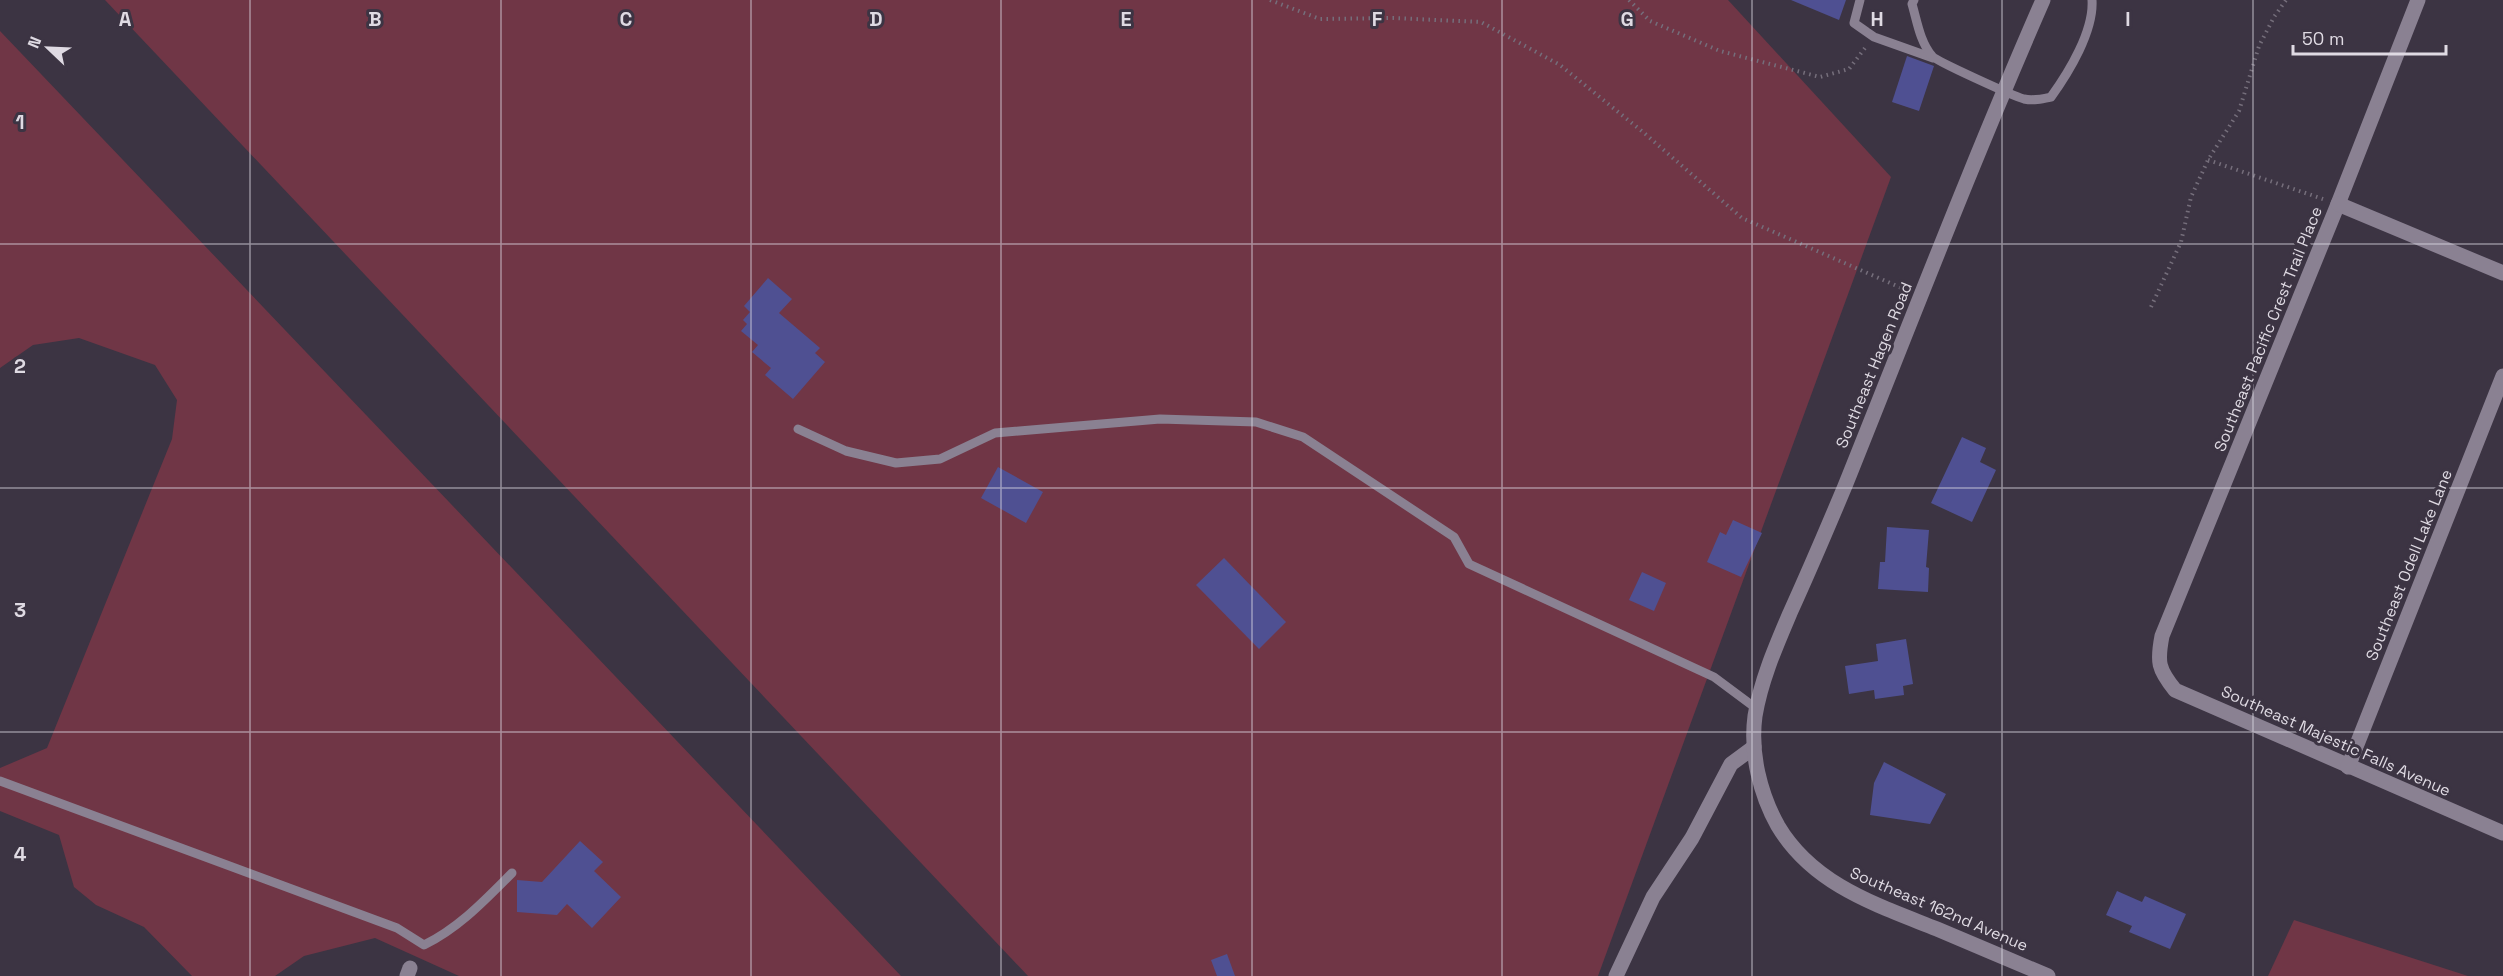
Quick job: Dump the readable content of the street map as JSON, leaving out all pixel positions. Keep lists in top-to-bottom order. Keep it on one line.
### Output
{"streets":{"street":["Southeast Pacific Crest Trail Place","Southeast Hagen Road","Southeast Odell Lake Lane","Southeast Majestic Falls Avenue","Southeast 162nd Avenue"]},"crossings":[["Southeast Pacific Crest Trail Place","Southeast Majestic Falls Avenue"],["Southeast Hagen Road","Southeast 162nd Avenue"],["Southeast Odell Lake Lane","Southeast Majestic Falls Avenue"]],"scale_bar":"50 m","north":"top left","grid":{"columns":["A","B","C","D","E","F","G","H","I"],"rows":["1","2","3","4"]}}
